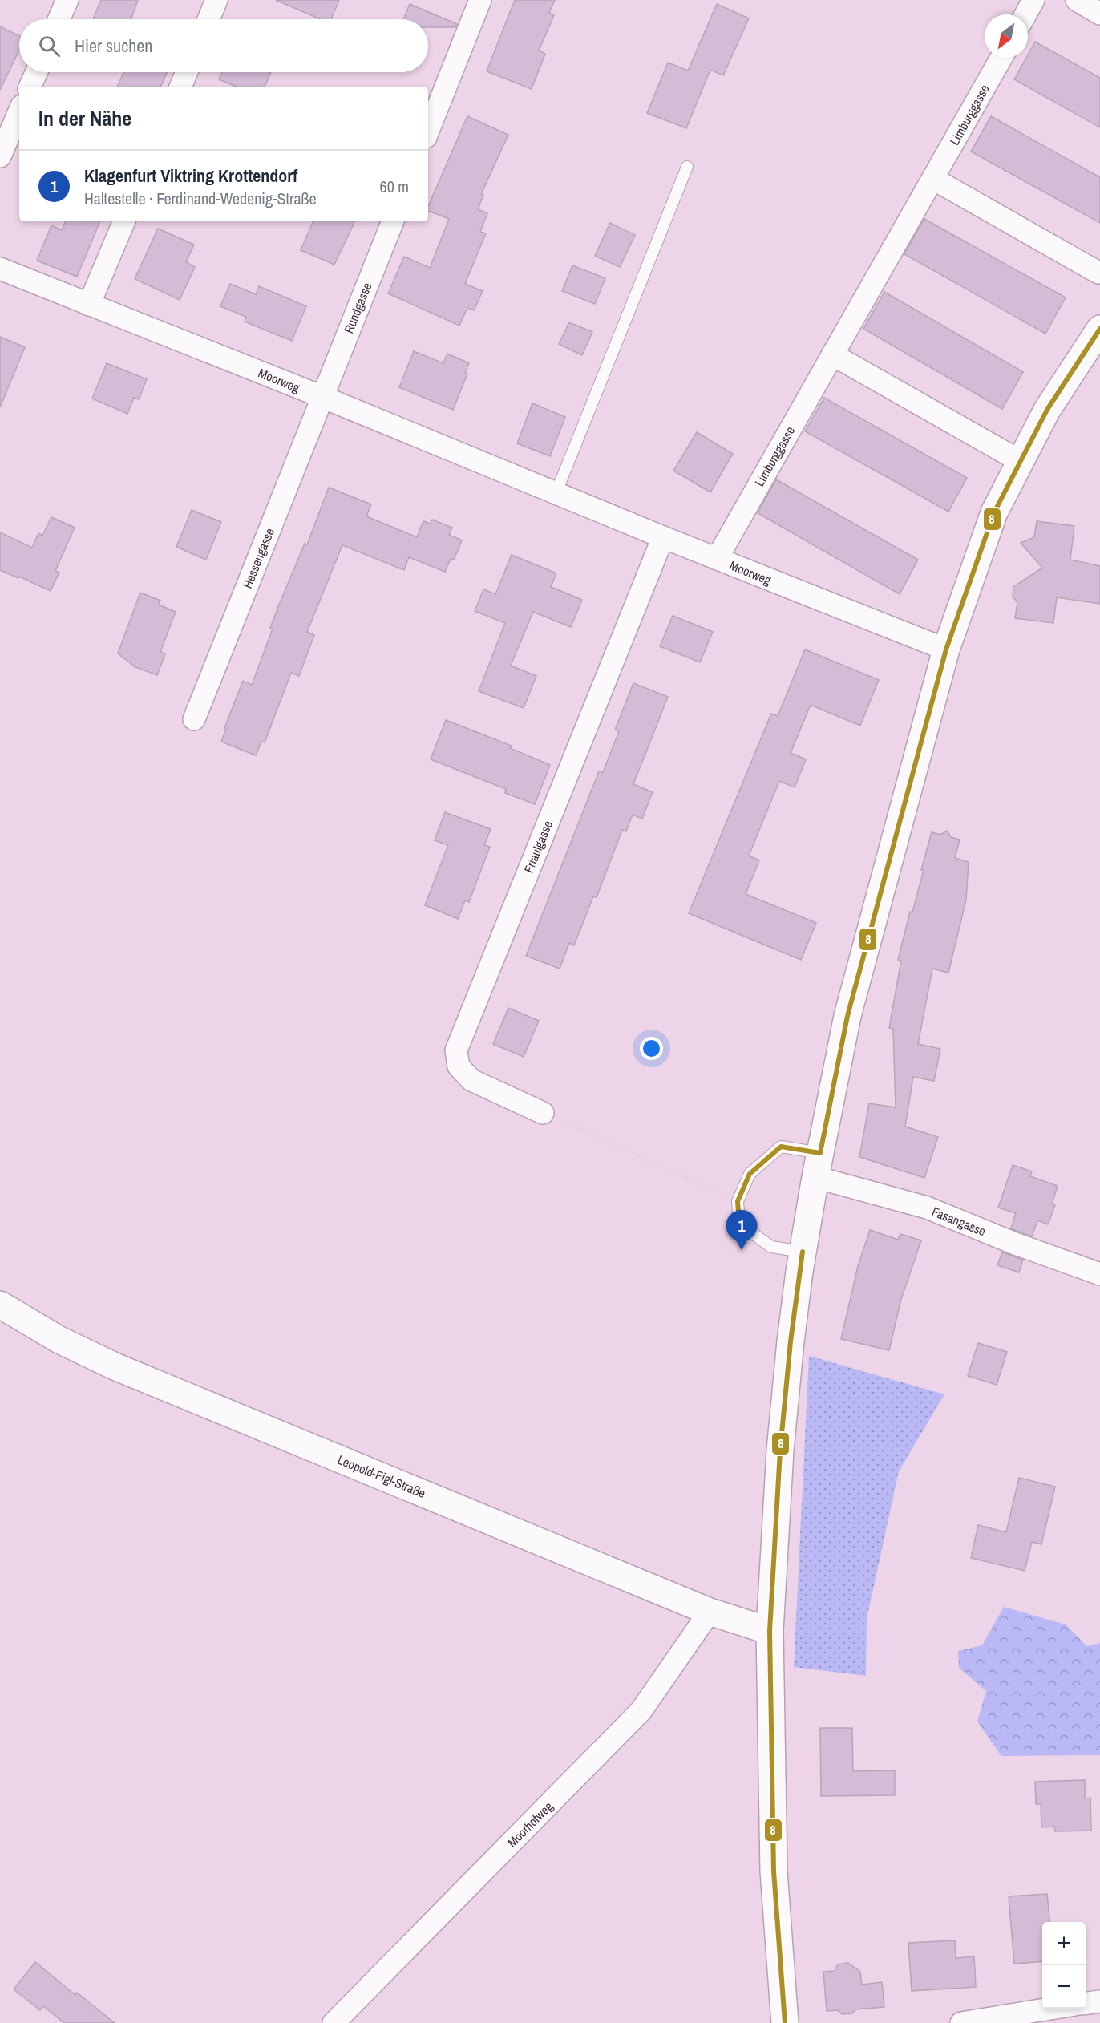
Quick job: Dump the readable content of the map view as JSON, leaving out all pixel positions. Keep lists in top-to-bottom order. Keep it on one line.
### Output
{"streets":{"street":["Limburggasse","Rundgasse","Moorweg","Hessengasse","Friaulgasse","Fasangasse","Leopold-Figl-Straße","Moorhofweg"]},"crossings":[["Limburggasse","Moorweg"],["Rundgasse","Moorweg"],["Rundgasse","Hessengasse"],["Moorweg","Hessengasse"],["Moorweg","Friaulgasse"],["Leopold-Figl-Straße","Moorhofweg"]],"lines":["transit line 8"],"north":"bottom left","page":{"search":"Hier suchen","heading":"In der Nähe","list":[{"mark":"1","name":"Klagenfurt Viktring Krottendorf","note":"Haltestelle · Ferdinand-Wedenig-Straße","value":"60 m"}],"pins":"1","map_buttons":["+","−"]}}
